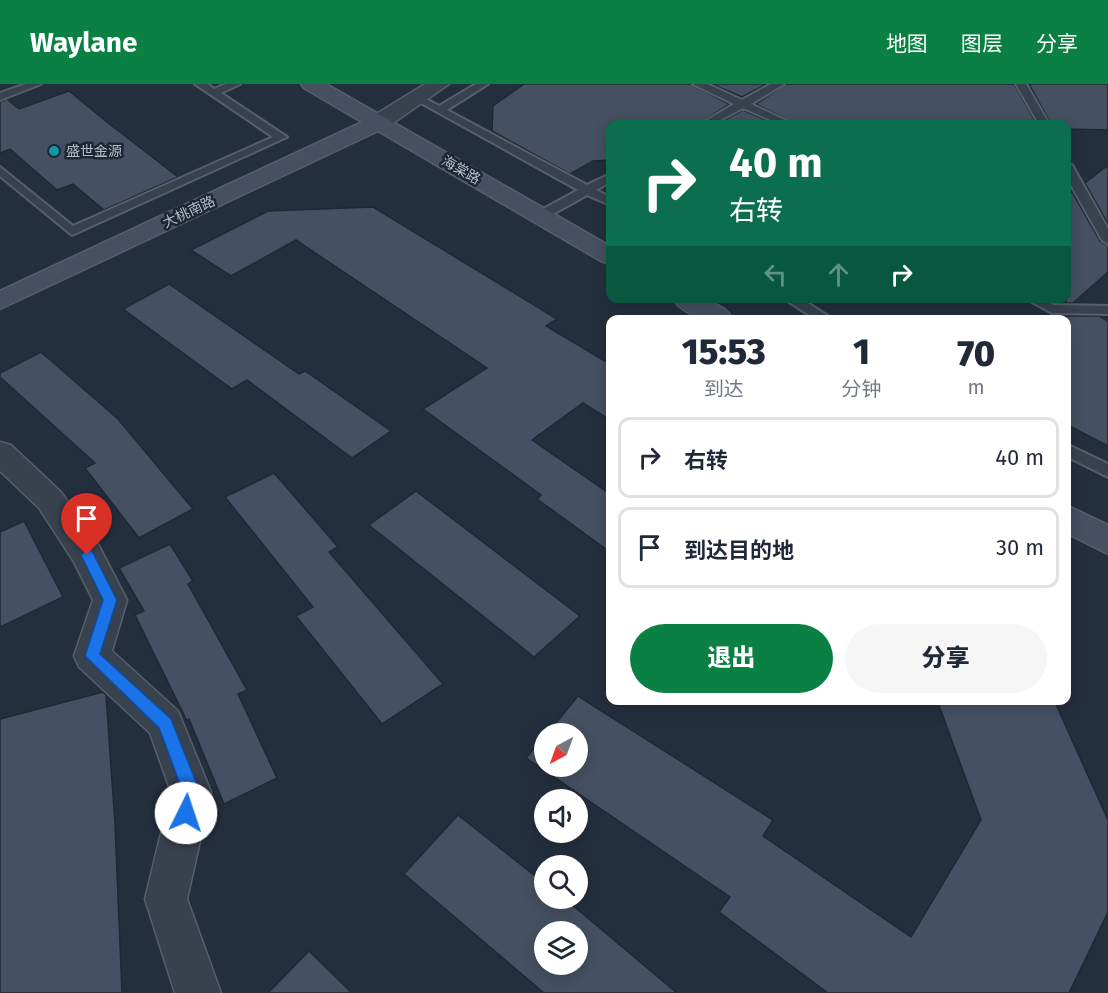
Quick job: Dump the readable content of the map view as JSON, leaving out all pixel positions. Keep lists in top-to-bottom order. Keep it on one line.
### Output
{"streets":{"street":["海棠路","大桃南路"]},"crossings":[["海棠路","大桃南路"]],"places":["盛世金源"],"north":"bottom left","page":{"header":"Waylane","nav":["地图","图层","分享"],"turn":["40 m","右转"],"eta":["15:53","到达","1","分钟","70","m"],"list":[{"name":"右转","value":"40 m"},{"name":"到达目的地","value":"30 m"}],"buttons":["退出","分享"]}}
